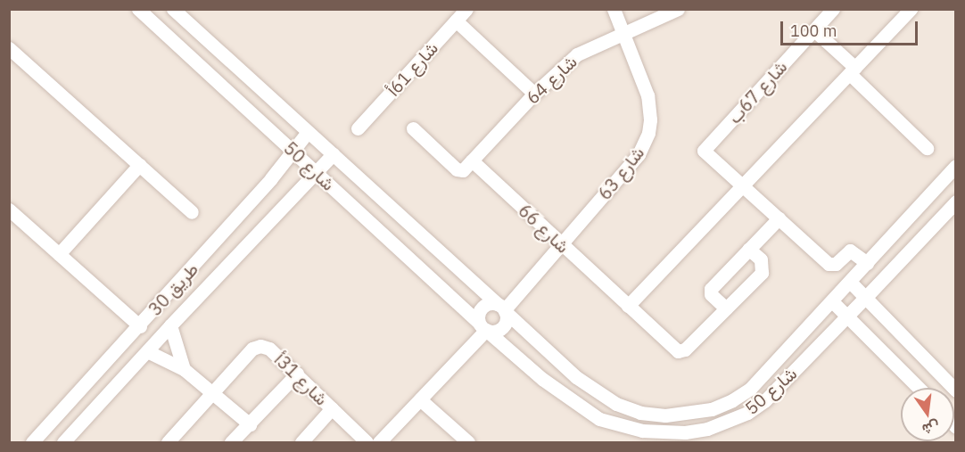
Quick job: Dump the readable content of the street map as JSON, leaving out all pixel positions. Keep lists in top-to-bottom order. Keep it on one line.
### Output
{"streets":{"street":["شارع 61أ","شارع 64","شارع 67ب","شارع 50","شارع 63","شارع 66","طريق 30","شارع 31أ"]},"crossings":[["شارع 64","شارع 63"],["شارع 64","شارع 66"],["شارع 50","شارع 63"],["شارع 50","طريق 30"],["شارع 63","شارع 66"]],"scale_bar":"100 m","north":"bottom"}
